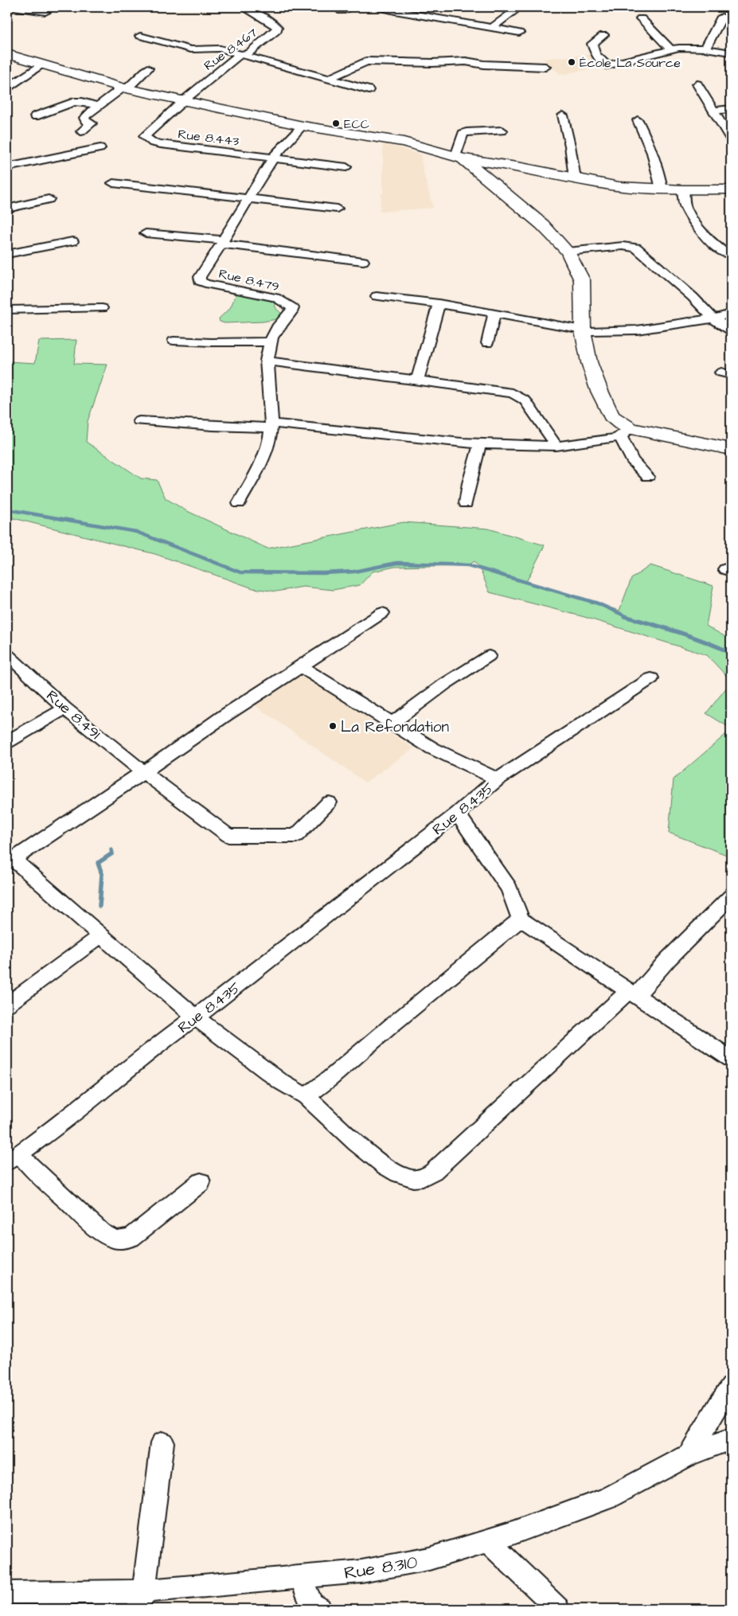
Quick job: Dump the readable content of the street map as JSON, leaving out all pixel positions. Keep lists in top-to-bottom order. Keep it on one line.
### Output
{"streets":{"street":["Rue 8.467","Rue 8.443","Rue 8.479","Rue 8.491","Rue 8.435","Rue 8.310"]},"crossings":[["Rue 8.467","Rue 8.443"],["Rue 8.443","Rue 8.479"]],"places":["École La Source","ECC","La Refondation"]}
